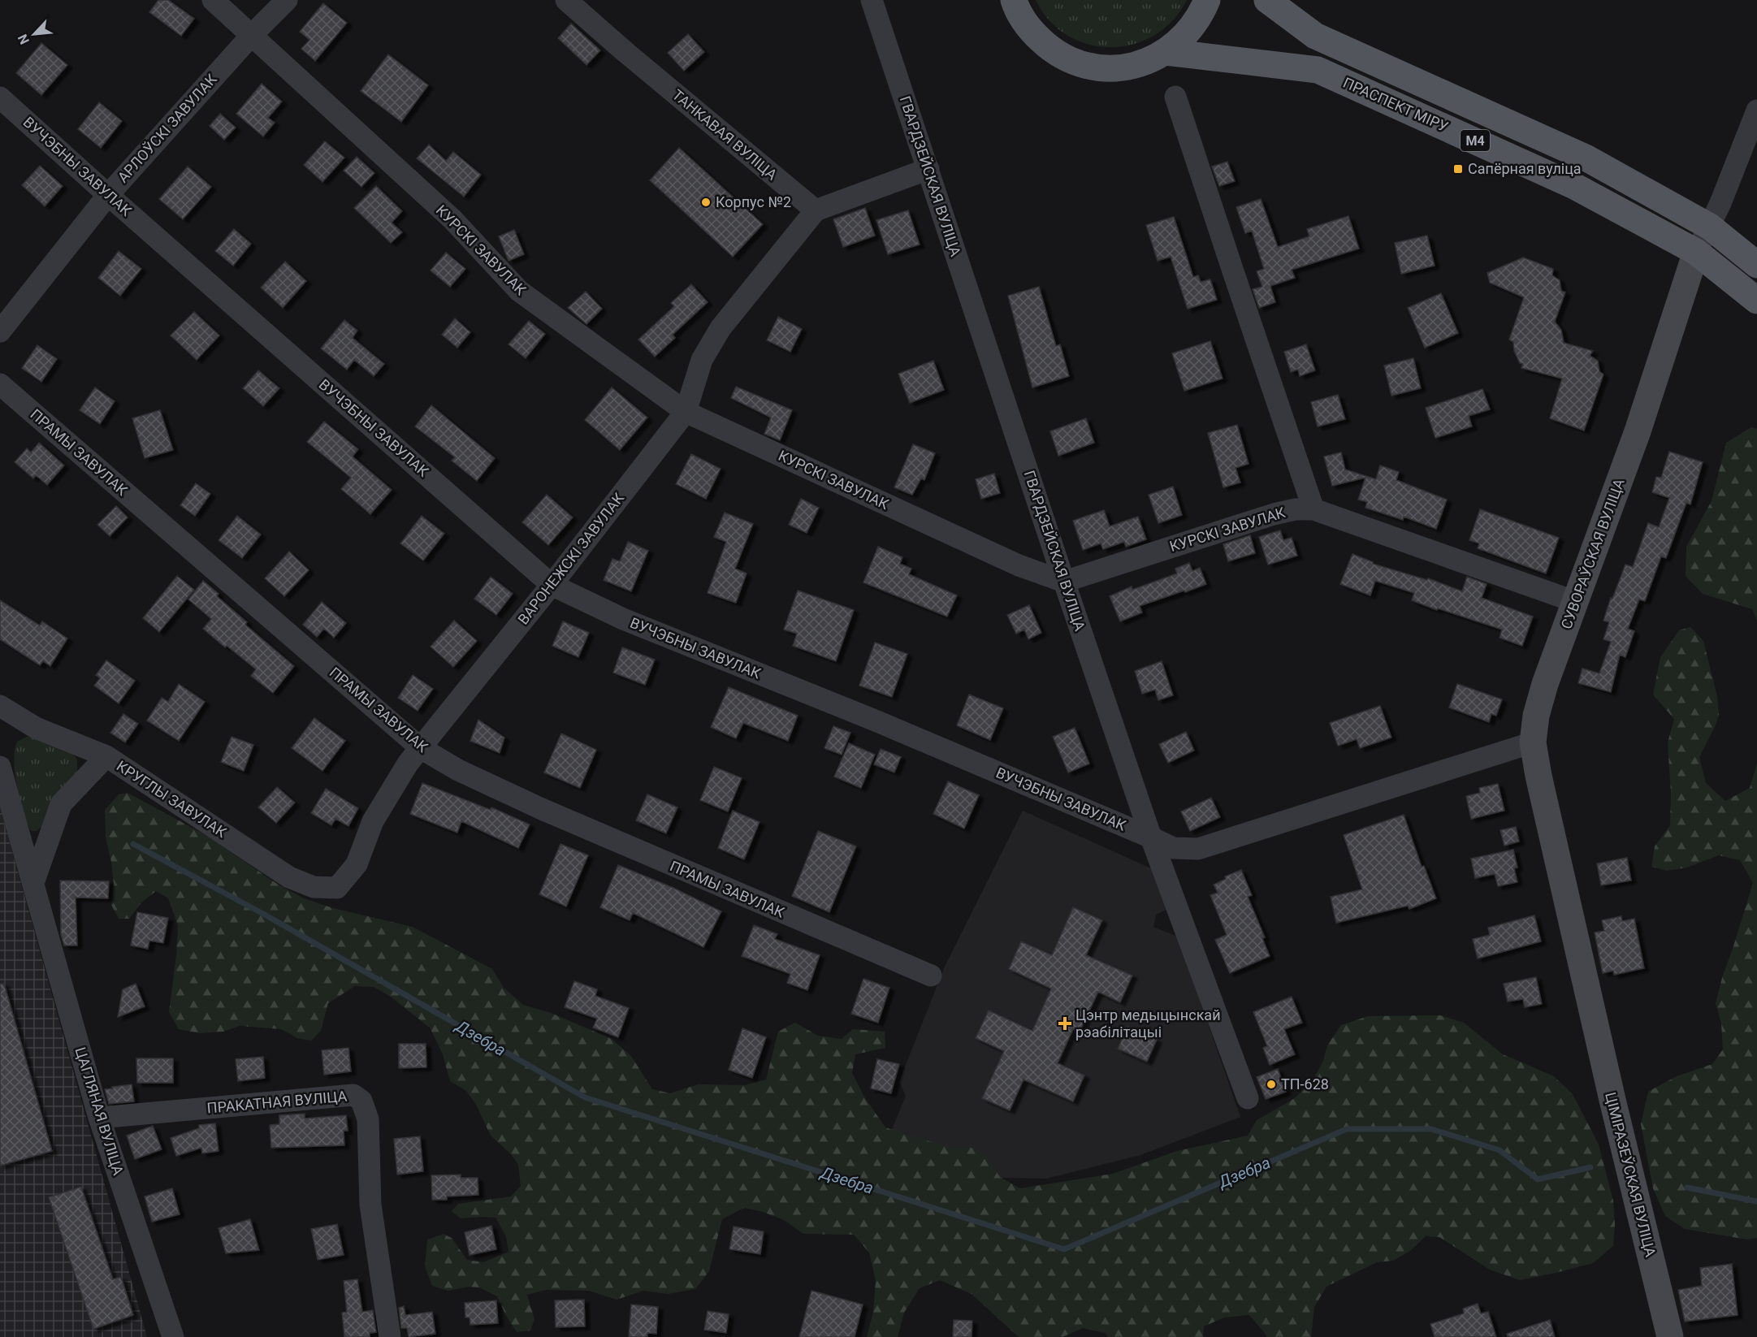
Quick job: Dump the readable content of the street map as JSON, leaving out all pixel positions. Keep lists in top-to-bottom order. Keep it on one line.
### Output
{"streets":{"main road":["ПРАСПЕКТ МІРУ","М4","СУВОРАЎСКАЯ ВУЛІЦА","ЦІМІРАЗЕЎСКАЯ ВУЛІЦА"],"street":["АРЛОЎСКІ ЗАВУЛАК","ТАНКАВАЯ ВУЛІЦА","ВУЧЭБНЫ ЗАВУЛАК","ГВАРДЗЕЙСКАЯ ВУЛІЦА","КУРСКІ ЗАВУЛАК","ПРАМЫ ЗАВУЛАК","ВАРОНЕЖСКІ ЗАВУЛАК","КРУГЛЫ ЗАВУЛАК","ПРАКАТНАЯ ВУЛІЦА","ЦАГЛЯНАЯ ВУЛІЦА"]},"crossings":[["ПРАСПЕКТ МІРУ","СУВОРАЎСКАЯ ВУЛІЦА"],["АРЛОЎСКІ ЗАВУЛАК","ВУЧЭБНЫ ЗАВУЛАК"],["АРЛОЎСКІ ЗАВУЛАК","КУРСКІ ЗАВУЛАК"],["ТАНКАВАЯ ВУЛІЦА","ВАРОНЕЖСКІ ЗАВУЛАК"],["ВУЧЭБНЫ ЗАВУЛАК","ГВАРДЗЕЙСКАЯ ВУЛІЦА"],["ВУЧЭБНЫ ЗАВУЛАК","СУВОРАЎСКАЯ ВУЛІЦА"],["ВУЧЭБНЫ ЗАВУЛАК","ВАРОНЕЖСКІ ЗАВУЛАК"],["ГВАРДЗЕЙСКАЯ ВУЛІЦА","КУРСКІ ЗАВУЛАК"],["КУРСКІ ЗАВУЛАК","СУВОРАЎСКАЯ ВУЛІЦА"],["КУРСКІ ЗАВУЛАК","ВАРОНЕЖСКІ ЗАВУЛАК"],["ПРАМЫ ЗАВУЛАК","ВАРОНЕЖСКІ ЗАВУЛАК"],["СУВОРАЎСКАЯ ВУЛІЦА","ЦІМІРАЗЕЎСКАЯ ВУЛІЦА"],["ВАРОНЕЖСКІ ЗАВУЛАК","КРУГЛЫ ЗАВУЛАК"],["КРУГЛЫ ЗАВУЛАК","ЦАГЛЯНАЯ ВУЛІЦА"],["ПРАКАТНАЯ ВУЛІЦА","ЦАГЛЯНАЯ ВУЛІЦА"]],"water":["Дзебра"],"places":{"transit":["Сапёрная вуліца"],"other":["Корпус №2","ТП-628"],"health":["Цэнтр медыцынскай рэабілітацыі"]},"north":"bottom left"}
